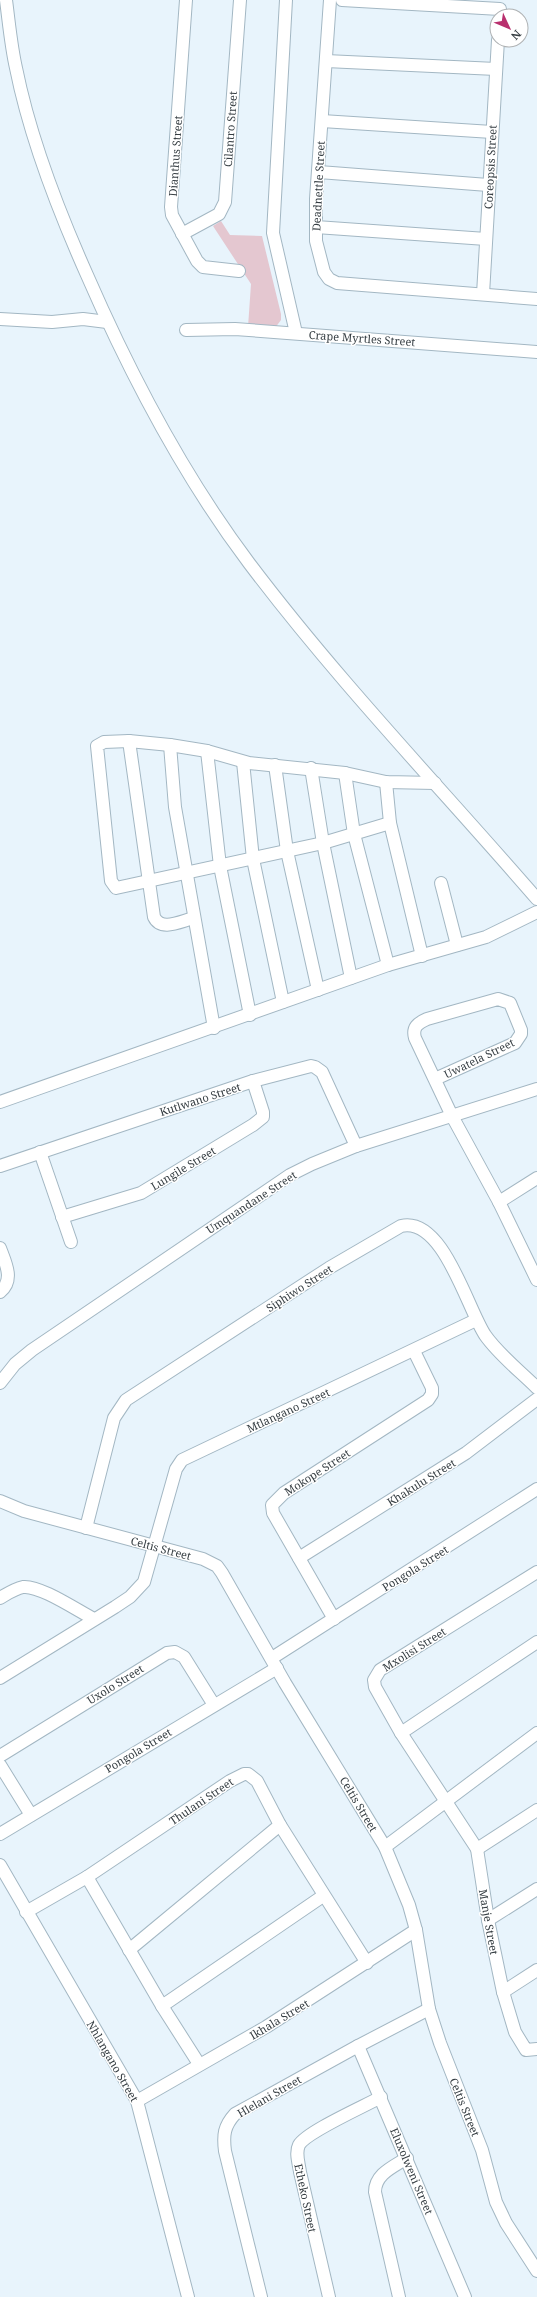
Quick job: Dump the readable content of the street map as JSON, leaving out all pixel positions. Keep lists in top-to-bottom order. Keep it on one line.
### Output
{"streets":{"street":["Cilantro Street","Dianthus Street","Coreopsis Street","Deadnettle Street","Crape Myrtles Street","Uwatela Street","Kutlwano Street","Lungile Street","Umquandane Street","Siphiwo Street","Mtlangano Street","Mokope Street","Khakulu Street","Celtis Street","Pongola Street","Mxolisi Street","Uxolo Street","Thulani Street","Manje Street","Ikhala Street","Nhlangano Street","Hlelani Street","Eluxolweni Street","Etheko Street"]},"crossings":[["Cilantro Street","Dianthus Street"],["Coreopsis Street","Deadnettle Street"],["Uwatela Street","Umquandane Street"],["Kutlwano Street","Lungile Street"],["Kutlwano Street","Umquandane Street"],["Siphiwo Street","Mtlangano Street"],["Siphiwo Street","Celtis Street"],["Mtlangano Street","Mokope Street"],["Mtlangano Street","Celtis Street"],["Mokope Street","Khakulu Street"],["Mokope Street","Pongola Street"],["Celtis Street","Pongola Street"],["Celtis Street","Ikhala Street"],["Celtis Street","Hlelani Street"],["Pongola Street","Uxolo Street"],["Mxolisi Street","Manje Street"],["Thulani Street","Ikhala Street"],["Thulani Street","Nhlangano Street"],["Ikhala Street","Nhlangano Street"],["Hlelani Street","Eluxolweni Street"],["Eluxolweni Street","Etheko Street"]],"north":"bottom right"}
